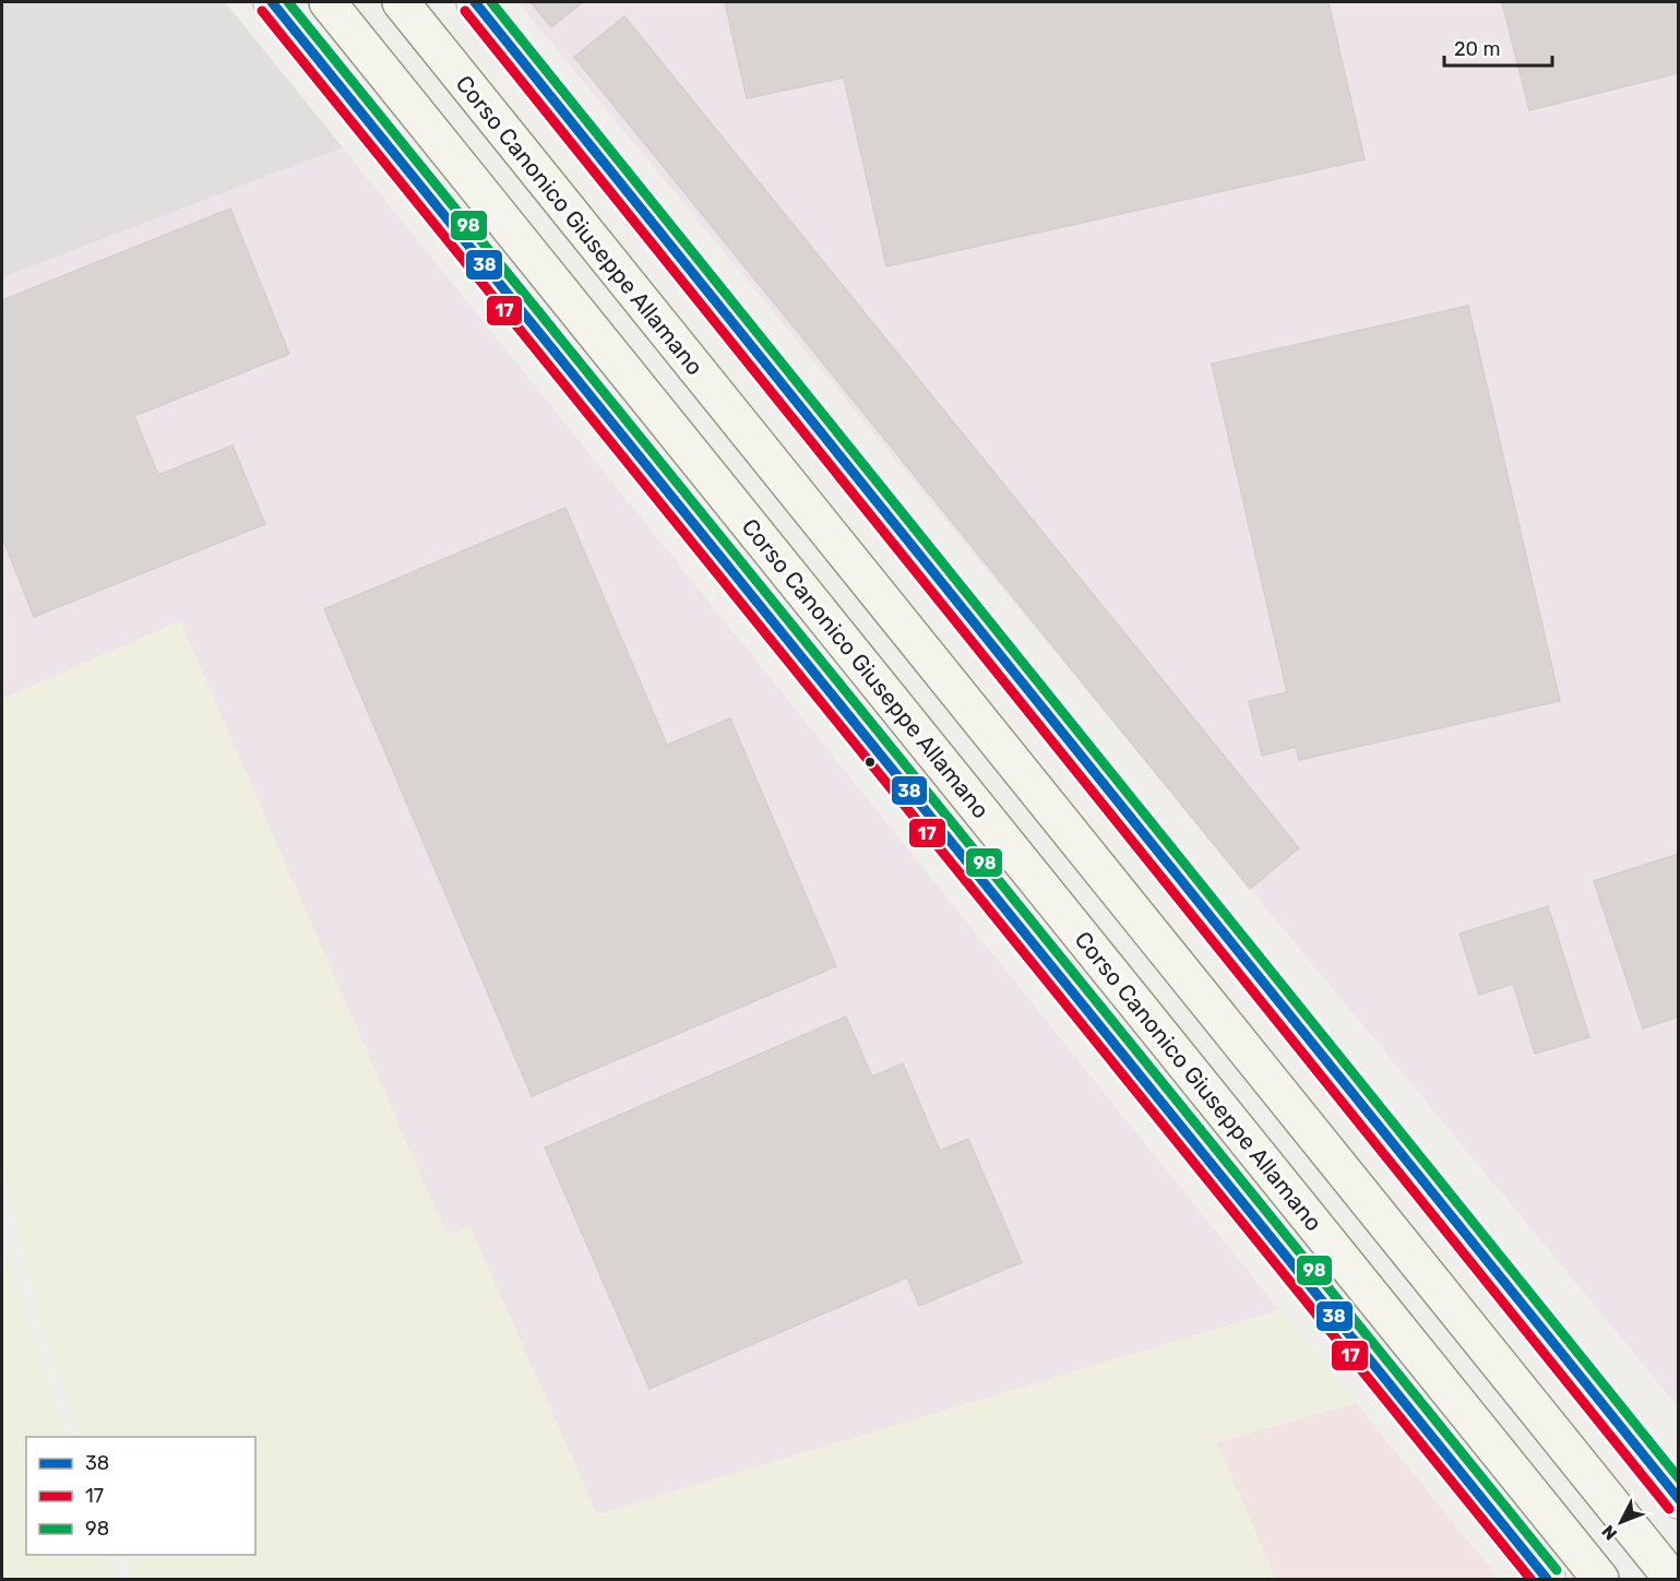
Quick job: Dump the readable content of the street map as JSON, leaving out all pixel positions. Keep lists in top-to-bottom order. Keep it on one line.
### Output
{"streets":{"main road":["Corso Canonico Giuseppe Allamano"]},"lines":["transit line 38","transit line 98","transit line 17"],"legend":["38","17","98"],"scale_bar":"20 m","north":"bottom left"}
